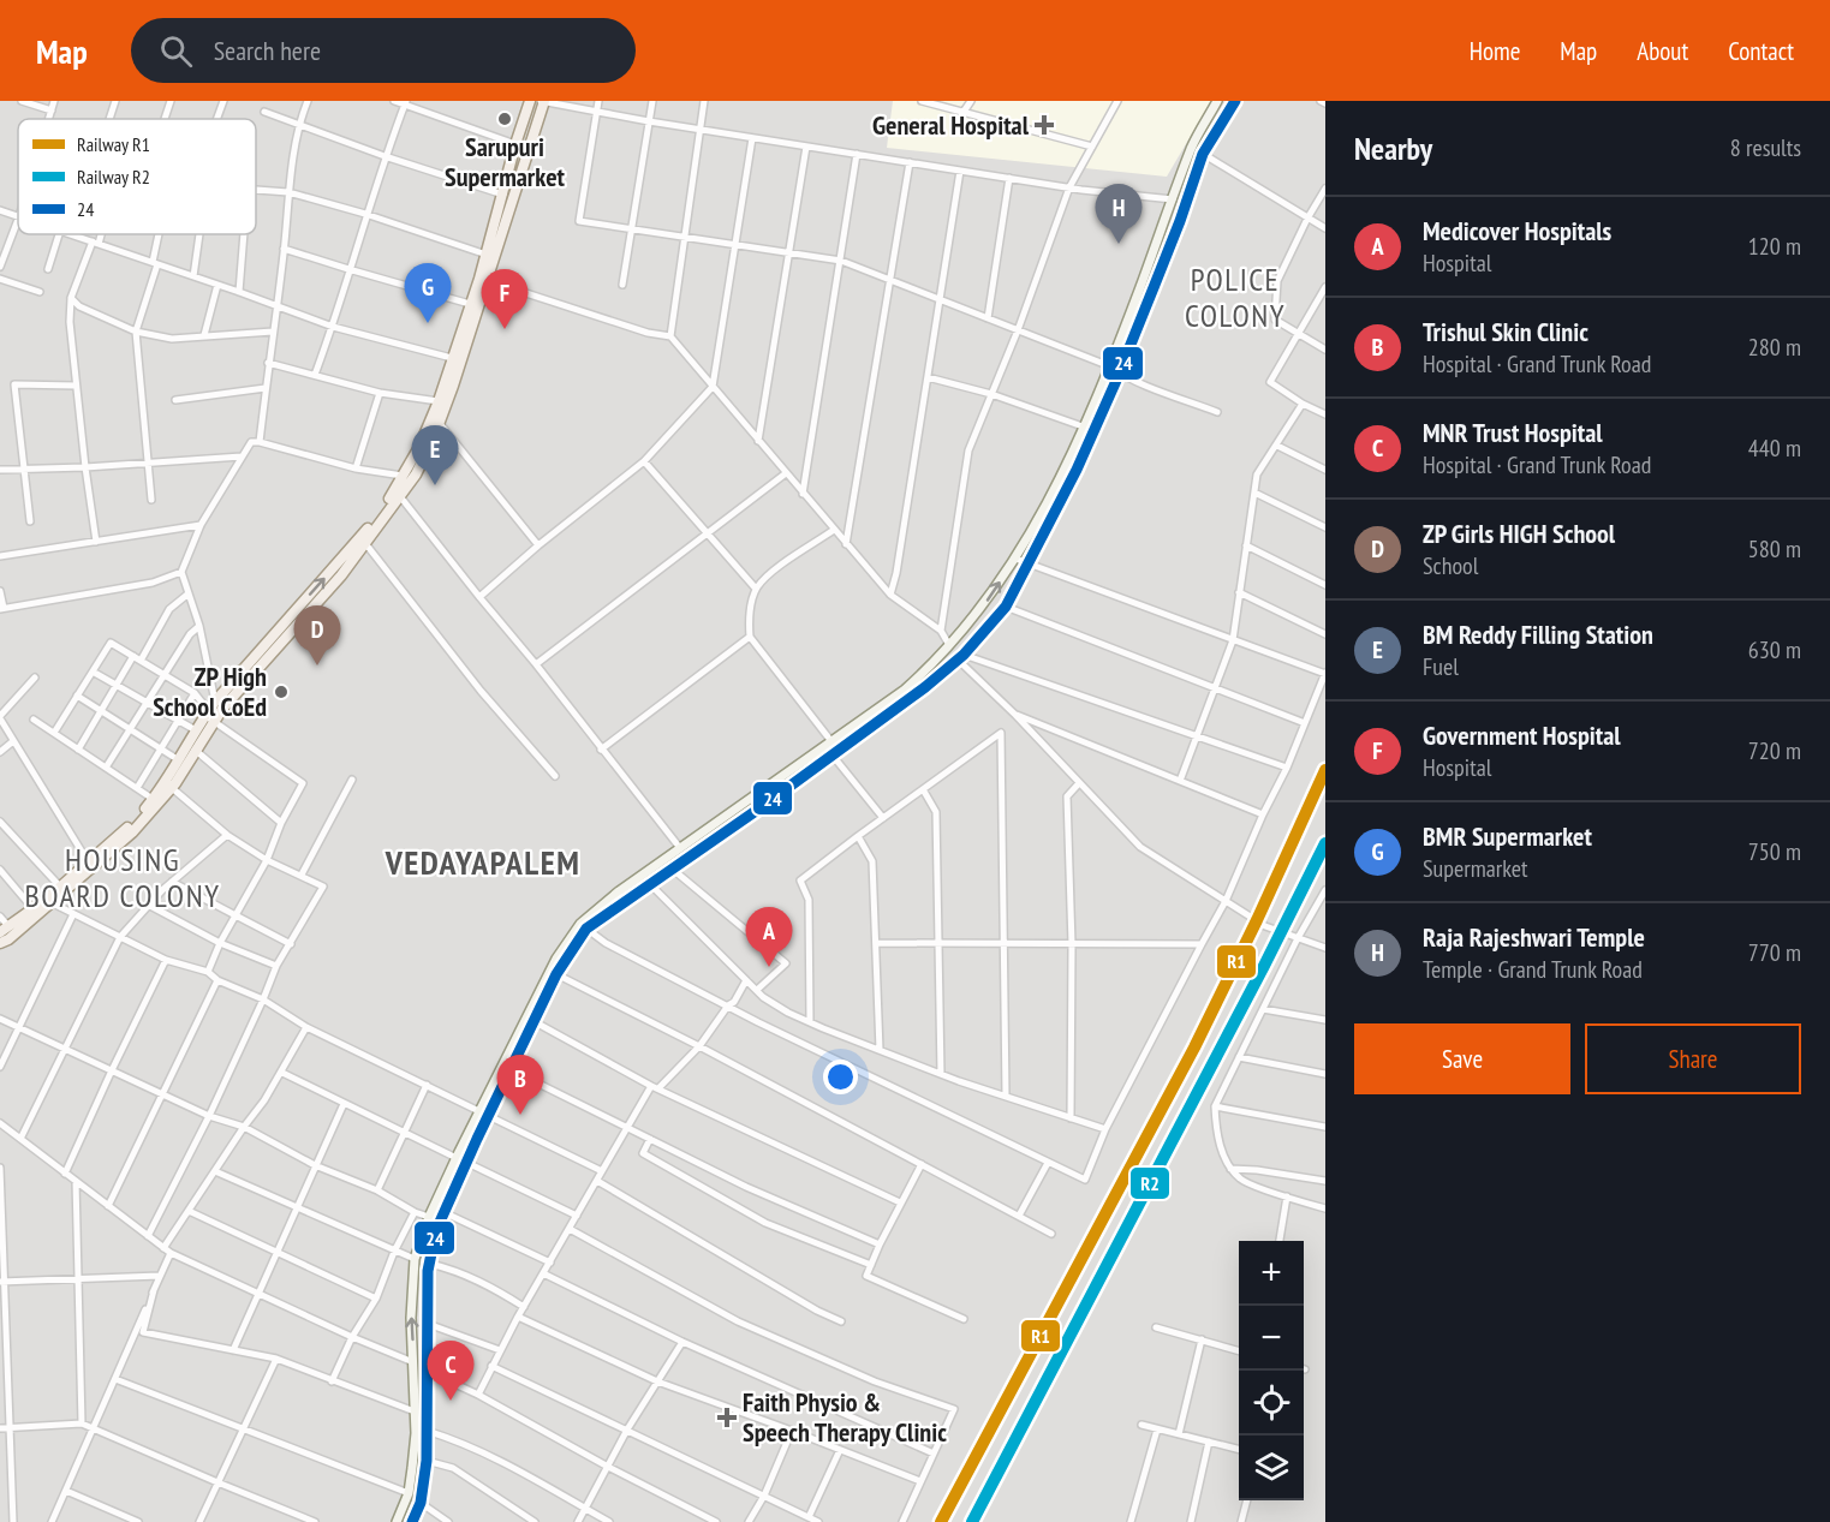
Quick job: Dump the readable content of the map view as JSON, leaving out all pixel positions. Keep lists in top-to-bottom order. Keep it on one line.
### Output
{"districts":["POLICE COLONY","HOUSING BOARD COLONY","VEDAYAPALEM"],"places":{"other":["Sarupuri Supermarket","ZP High School CoEd"],"health":["General Hospital","Faith Physio & Speech Therapy Clinic"]},"lines":["transit line 24","rail line R1","rail line R2"],"legend":["Railway R1","Railway R2","24"],"page":{"header":"Map","search":"Search here","nav":["Home","Map","About","Contact"],"heading":["Nearby","8 results"],"pins":["H","G","F","E","D","A","B","C"],"list":[{"mark":"A","name":"Medicover Hospitals","note":"Hospital","value":"120 m"},{"mark":"B","name":"Trishul Skin Clinic","note":"Hospital · Grand Trunk Road","value":"280 m"},{"mark":"C","name":"MNR Trust Hospital","note":"Hospital · Grand Trunk Road","value":"440 m"},{"mark":"D","name":"ZP Girls HIGH School","note":"School","value":"580 m"},{"mark":"E","name":"BM Reddy Filling Station","note":"Fuel","value":"630 m"},{"mark":"F","name":"Government Hospital","note":"Hospital","value":"720 m"},{"mark":"G","name":"BMR Supermarket","note":"Supermarket","value":"750 m"},{"mark":"H","name":"Raja Rajeshwari Temple","note":"Temple · Grand Trunk Road","value":"770 m"}],"buttons":["Save","Share"],"map_buttons":["+","−"]}}
